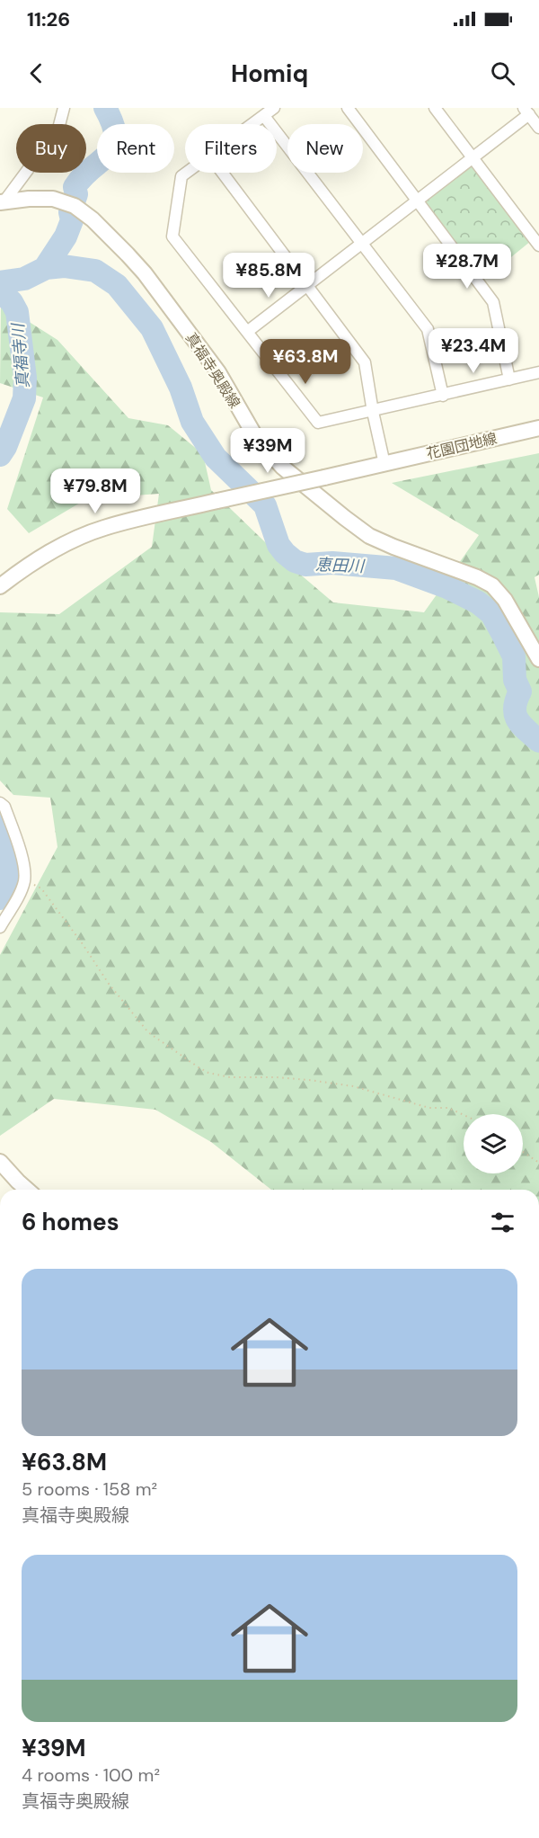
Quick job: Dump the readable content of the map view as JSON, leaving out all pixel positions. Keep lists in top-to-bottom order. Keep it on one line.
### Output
{"streets":{"street":["真福寺奥殿線","花園団地線"]},"water":["真福寺川","恵田川"],"page":{"status":"11:26","header":"Homiq","chip":["Buy","Rent","Filters","New"],"price":["¥28.7M","¥85.8M","¥23.4M","¥63.8M","¥39M","¥79.8M"],"heading":"6 homes","list":[{"name":"¥63.8M","note":"5 rooms · 158 m² · 真福寺奥殿線"},{"name":"¥39M","note":"4 rooms · 100 m² · 真福寺奥殿線"}]}}
